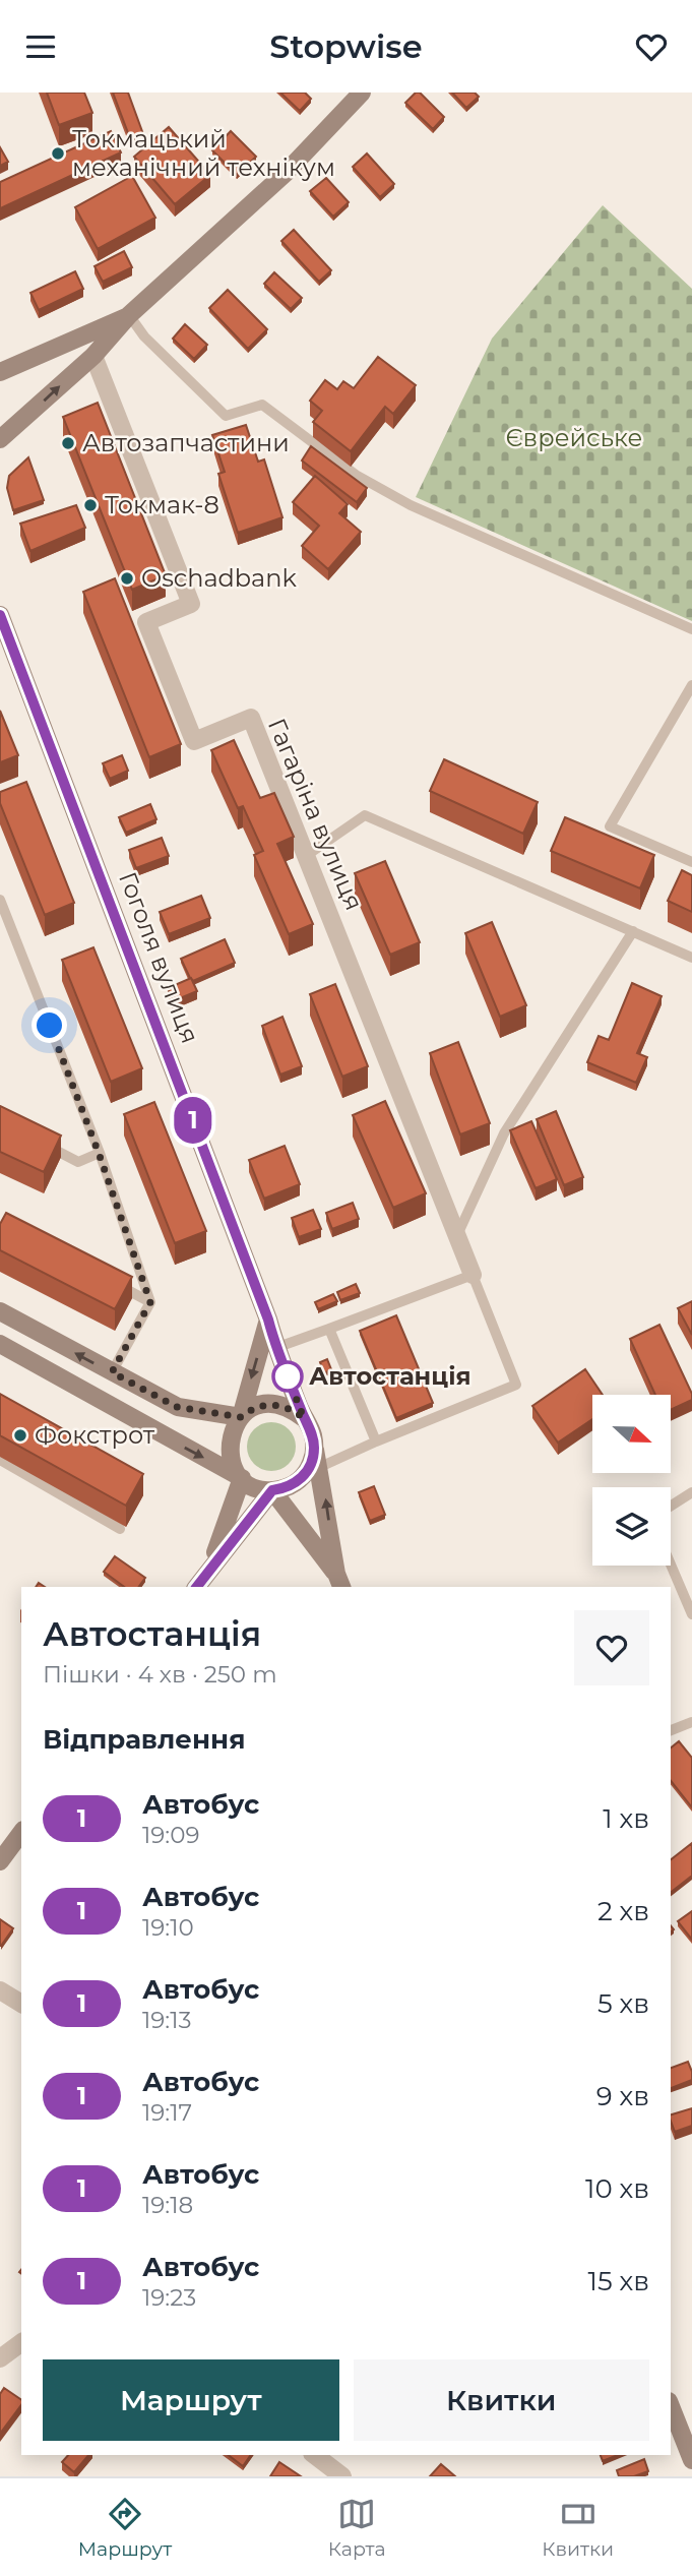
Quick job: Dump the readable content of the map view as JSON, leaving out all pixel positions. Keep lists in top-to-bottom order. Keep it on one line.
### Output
{"streets":{"main road":["Гоголя вулиця"],"street":["Гагаріна вулиця"]},"parks":["Єврейське"],"places":["Токмацький механічний технікум","Автозапчастини","Токмак-8","Oschadbank","Автостанція","Фокстрот"],"lines":["bus line 1"],"north":"right","page":{"header":"Stopwise","on_map":"1","heading":[["Автостанція","Пішки · 4 хв · 250 m"],"Відправлення"],"list":[{"mark":"1","name":"Автобус","note":"19:09","value":"1 хв"},{"mark":"1","name":"Автобус","note":"19:10","value":"2 хв"},{"mark":"1","name":"Автобус","note":"19:13","value":"5 хв"},{"mark":"1","name":"Автобус","note":"19:17","value":"9 хв"},{"mark":"1","name":"Автобус","note":"19:18","value":"10 хв"},{"mark":"1","name":"Автобус","note":"19:23","value":"15 хв"}],"buttons":["Маршрут","Квитки"],"tabs":["Маршрут","Карта","Квитки"]}}
